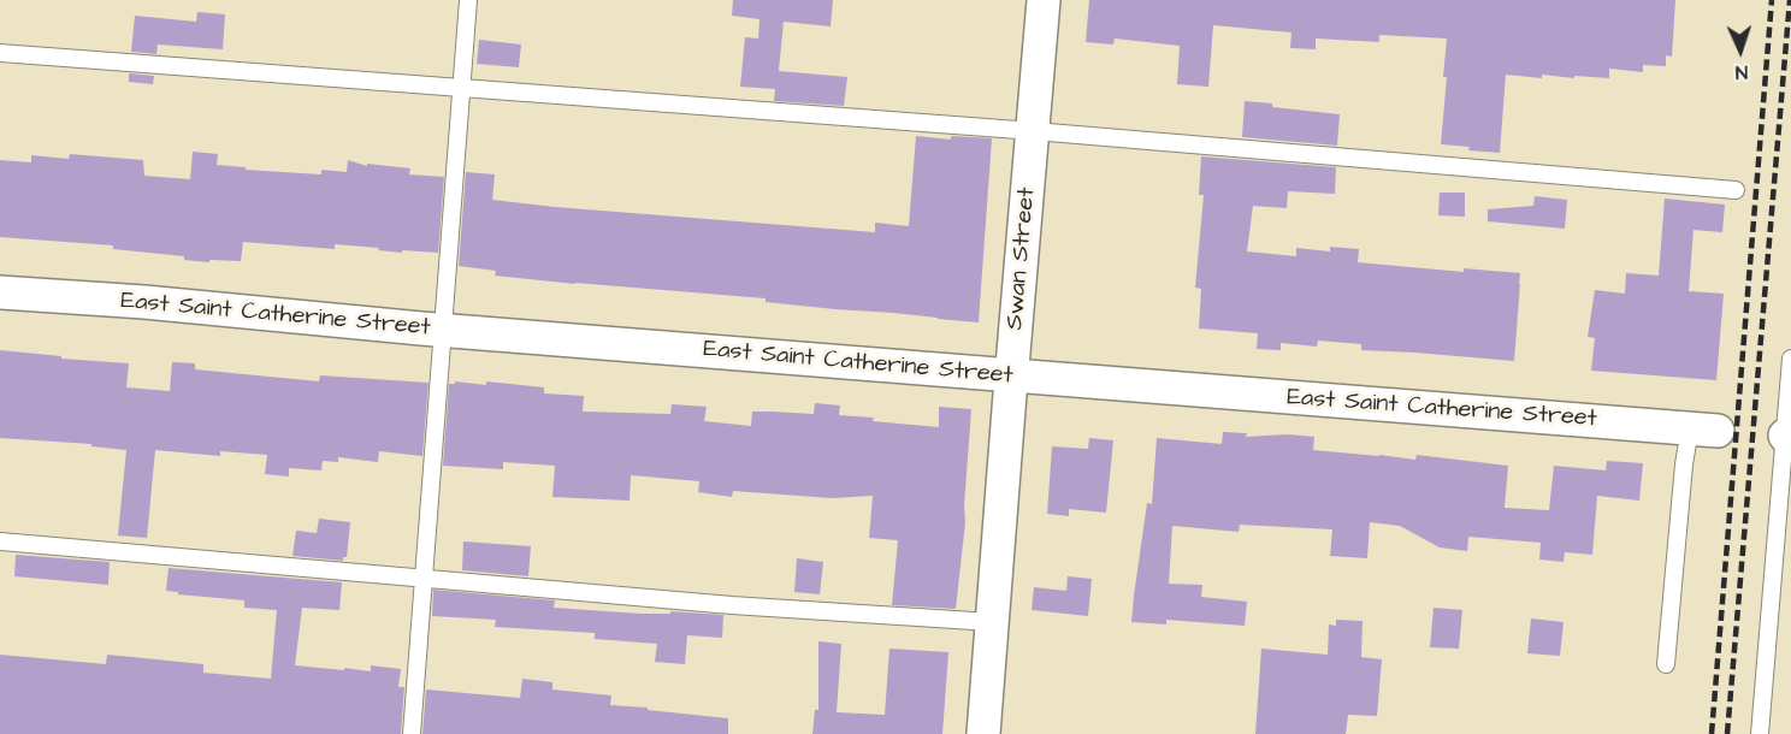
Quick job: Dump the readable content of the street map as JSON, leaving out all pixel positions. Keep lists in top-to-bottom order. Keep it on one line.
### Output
{"streets":{"street":["Swan Street","East Saint Catherine Street"]},"crossings":[["Swan Street","East Saint Catherine Street"]],"north":"bottom"}
